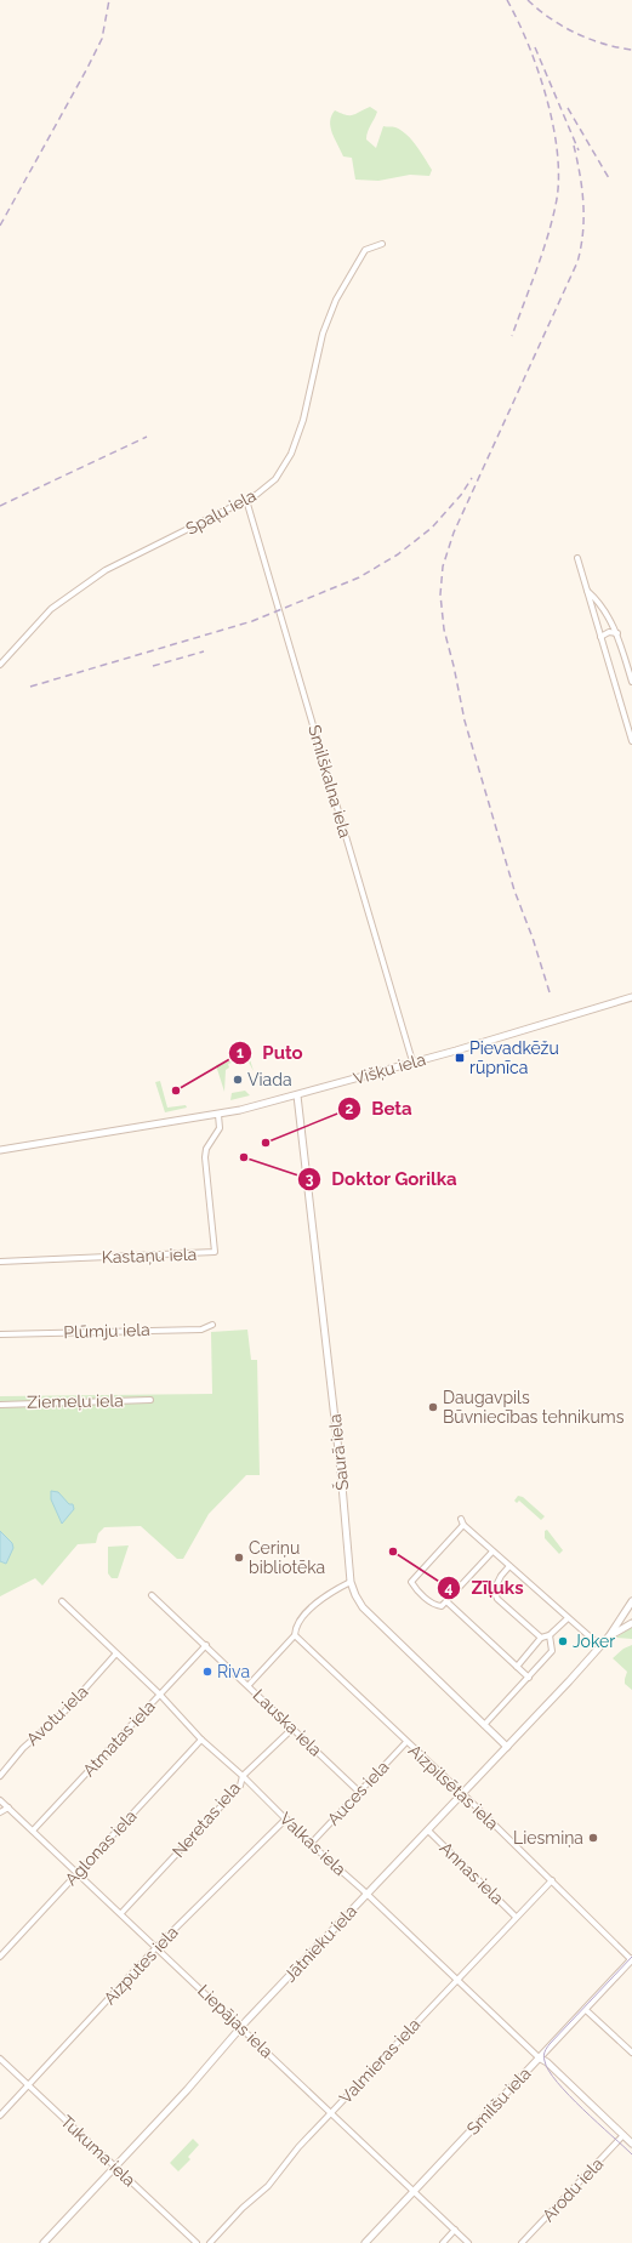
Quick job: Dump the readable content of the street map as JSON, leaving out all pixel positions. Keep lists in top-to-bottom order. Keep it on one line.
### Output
{"streets":{"street":["Spaļu iela","Smilškalna iela","Višķu iela","Kastaņu iela","Plūmju iela","Ziemeļu iela","Šaurā iela","Avotu iela","Lauska iela","Atmatas iela","Aizpilsētas iela","Auces iela","Neretas iela","Valkas iela","Aglonas iela","Annas iela","Jātnieku iela","Aizputes iela","Liepājas iela","Valmieras iela","Smilšu iela","Tukuma iela","Arodu iela"]},"crossings":[["Spaļu iela","Smilškalna iela"],["Smilškalna iela","Višķu iela"],["Višķu iela","Kastaņu iela"],["Višķu iela","Šaurā iela"],["Šaurā iela","Jātnieku iela"],["Avotu iela","Valkas iela"],["Lauska iela","Atmatas iela"],["Lauska iela","Auces iela"],["Lauska iela","Neretas iela"],["Atmatas iela","Valkas iela"],["Atmatas iela","Liepājas iela"],["Aizpilsētas iela","Auces iela"],["Aizpilsētas iela","Jātnieku iela"],["Aizpilsētas iela","Valmieras iela"],["Aizpilsētas iela","Smilšu iela"],["Auces iela","Valkas iela"],["Neretas iela","Valkas iela"],["Neretas iela","Liepājas iela"],["Valkas iela","Aglonas iela"],["Valkas iela","Jātnieku iela"],["Valkas iela","Aizputes iela"],["Valkas iela","Valmieras iela"],["Valkas iela","Smilšu iela"],["Valkas iela","Arodu iela"],["Aglonas iela","Liepājas iela"],["Annas iela","Jātnieku iela"],["Annas iela","Valmieras iela"],["Jātnieku iela","Liepājas iela"],["Jātnieku iela","Tukuma iela"],["Aizputes iela","Liepājas iela"],["Aizputes iela","Tukuma iela"],["Liepājas iela","Valmieras iela"],["Liepājas iela","Smilšu iela"]],"places":{"transit":["Pievadkēžu rūpnīca"],"other":["Viada","Puto","Beta","Doktor Gorilka","Daugavpils Būvniecības tehnikums","Zīļuks","Ceriņu bibliotēka","Joker","Riva","Liesmiņa"]}}
